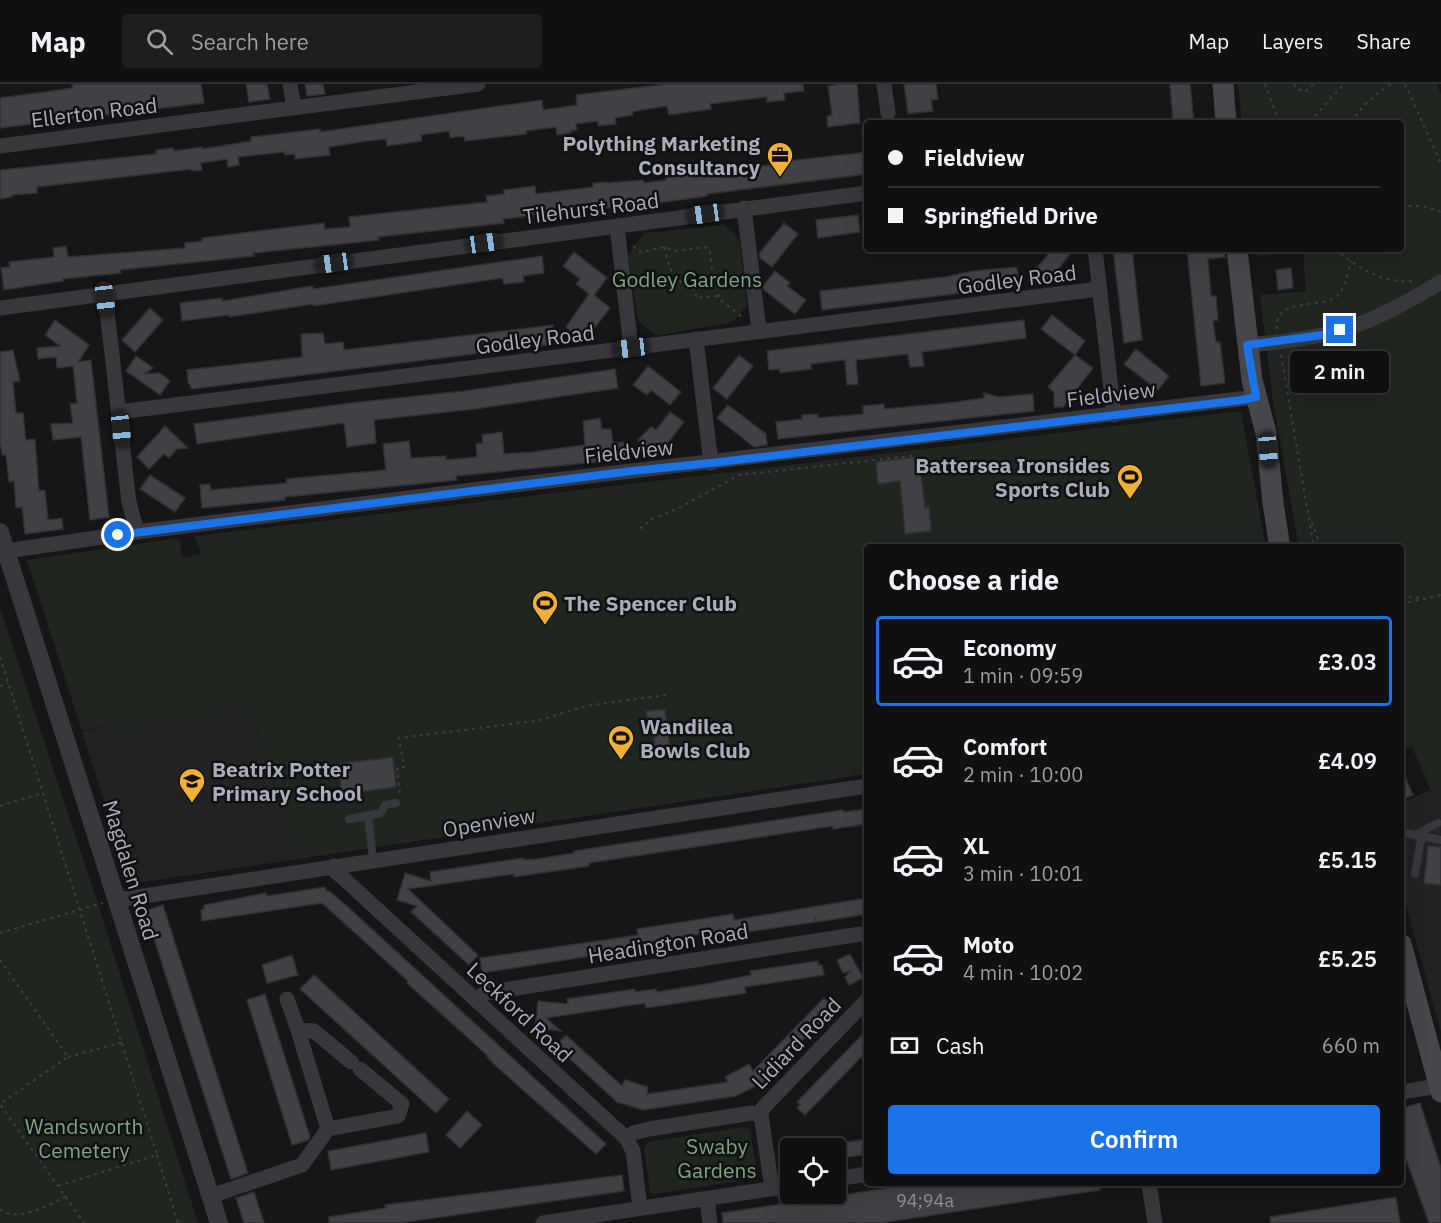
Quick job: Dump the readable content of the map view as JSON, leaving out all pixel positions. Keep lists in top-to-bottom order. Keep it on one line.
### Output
{"streets":{"street":["Ellerton Road","Tilehurst Road","Godley Road","Fieldview","Openview","Magdalen Road","Headington Road","Leckford Road","Lidiard Road"]},"crossings":[["Fieldview","Magdalen Road"],["Openview","Magdalen Road"],["Openview","Leckford Road"],["Headington Road","Leckford Road"]],"parks":["Godley Gardens","Wandsworth Cemetery","Swaby Gardens"],"places":{"office":["Polything Marketing Consultancy"],"sports":["Battersea Ironsides Sports Club","The Spencer Club","Wandilea Bowls Club"],"school or university":["Beatrix Potter Primary School"]},"house_numbers":["94;94a"],"page":{"header":"Map","search":"Search here","nav":["Map","Layers","Share"],"banner":["Fieldview","Springfield Drive"],"bubble":"2 min","heading":"Choose a ride","list":[{"name":"Economy","note":"1 min · 09:59","value":"£3.03"},{"name":"Comfort","note":"2 min · 10:00","value":"£4.09"},{"name":"XL","note":"3 min · 10:01","value":"£5.15"},{"name":"Moto","note":"4 min · 10:02","value":"£5.25"}],"pay":["Cash","660 m"],"buttons":"Confirm"}}
